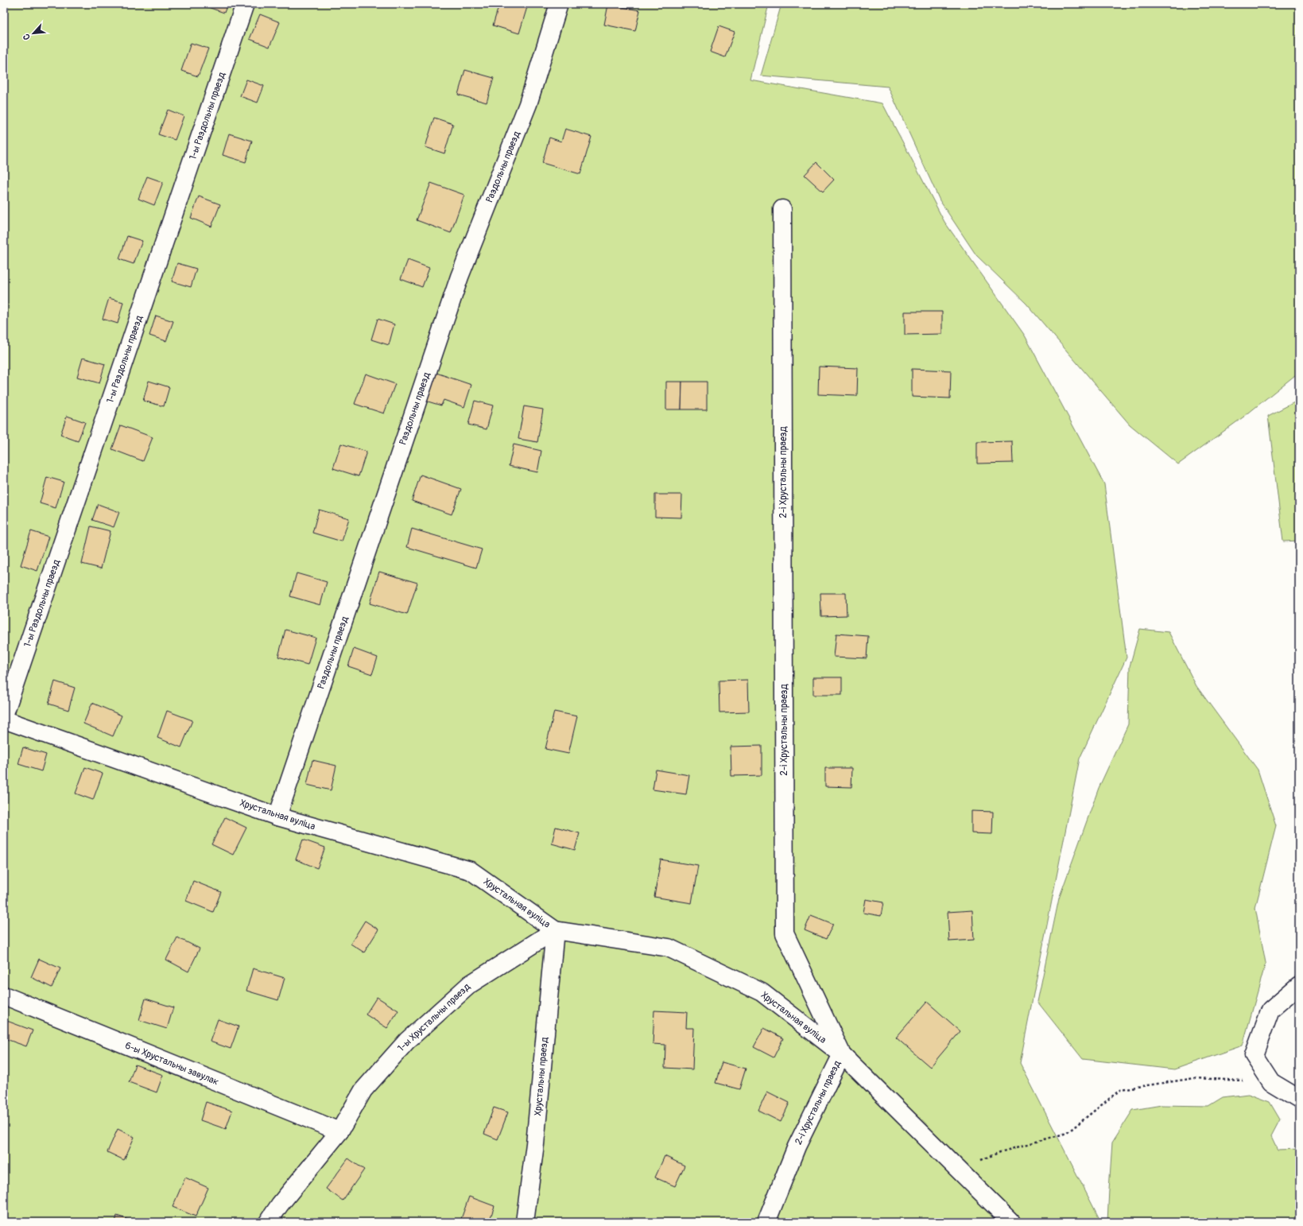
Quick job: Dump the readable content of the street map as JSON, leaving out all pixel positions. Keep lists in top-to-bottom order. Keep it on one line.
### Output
{"streets":{"street":["1-ы Раздольны праезд","Раздольны праезд","2-і Хрустальны праезд","Хрустальная вуліца","1-ы Хрустальны праезд","6-ы Хрустальны завулак","Хрустальны праезд"]},"crossings":[["Раздольны праезд","Хрустальная вуліца"],["2-і Хрустальны праезд","Хрустальная вуліца"],["Хрустальная вуліца","1-ы Хрустальны праезд"],["Хрустальная вуліца","Хрустальны праезд"],["1-ы Хрустальны праезд","6-ы Хрустальны завулак"],["1-ы Хрустальны праезд","Хрустальны праезд"]],"north":"bottom left"}
